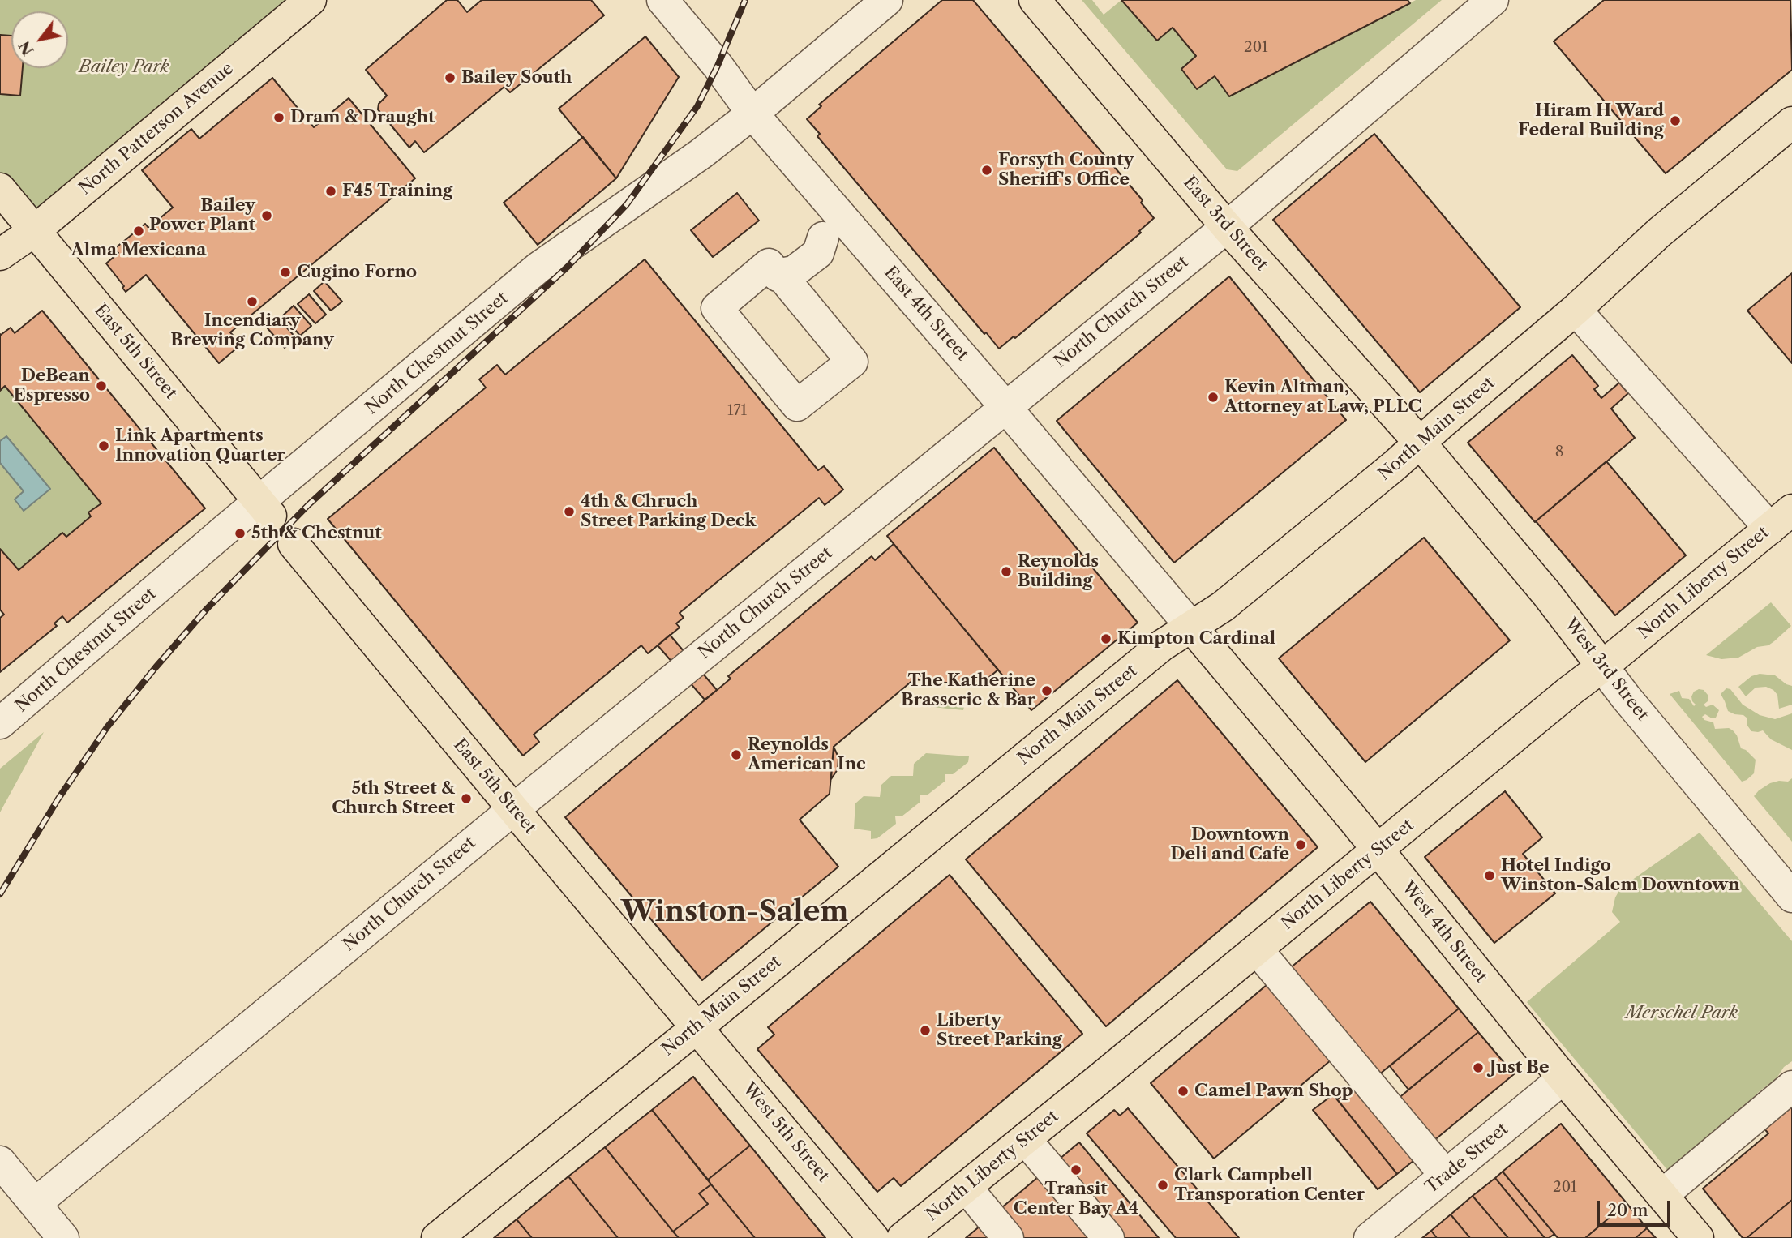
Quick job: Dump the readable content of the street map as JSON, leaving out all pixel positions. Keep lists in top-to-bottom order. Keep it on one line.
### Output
{"streets":{"main road":["North Patterson Avenue","East 3rd Street","East 5th Street","North Main Street","North Liberty Street","West 3rd Street","West 4th Street","West 5th Street"],"street":["North Church Street","East 4th Street","North Chestnut Street","Trade Street"]},"crossings":[["North Patterson Avenue","East 5th Street"],["East 3rd Street","North Church Street"],["East 3rd Street","North Main Street"],["East 3rd Street","West 3rd Street"],["North Church Street","East 4th Street"],["North Church Street","East 5th Street"],["East 4th Street","North Chestnut Street"],["East 4th Street","North Main Street"],["East 4th Street","West 4th Street"],["East 5th Street","North Chestnut Street"],["East 5th Street","North Main Street"],["East 5th Street","West 5th Street"],["North Main Street","West 3rd Street"],["North Main Street","West 4th Street"],["North Main Street","West 5th Street"],["North Liberty Street","West 3rd Street"],["North Liberty Street","West 4th Street"],["West 4th Street","Trade Street"]],"districts":["Winston-Salem"],"parks":["Bailey Park","Merschel Park"],"places":["Bailey South","Dram & Draught","Hiram H Ward Federal Building","Forsyth County Sheriff's Office","F45 Training","Bailey Power Plant","Alma Mexicana","Cugino Forno","Incendiary Brewing Company","DeBean Espresso","Kevin Altman, Attorney at Law, PLLC","Link Apartments Innovation Quarter","4th & Chruch Street Parking Deck","5th & Chestnut","Reynolds Building","Kimpton Cardinal","The Katherine Brasserie & Bar","Reynolds American Inc","5th Street & Church Street","Downtown Deli and Cafe","Hotel Indigo Winston-Salem Downtown","Liberty Street Parking","Just Be","Camel Pawn Shop","Transit Center Bay A4","Clark Campbell Transporation Center"],"house_numbers":["201","171","8","201"],"scale_bar":"20 m","north":"bottom left"}
